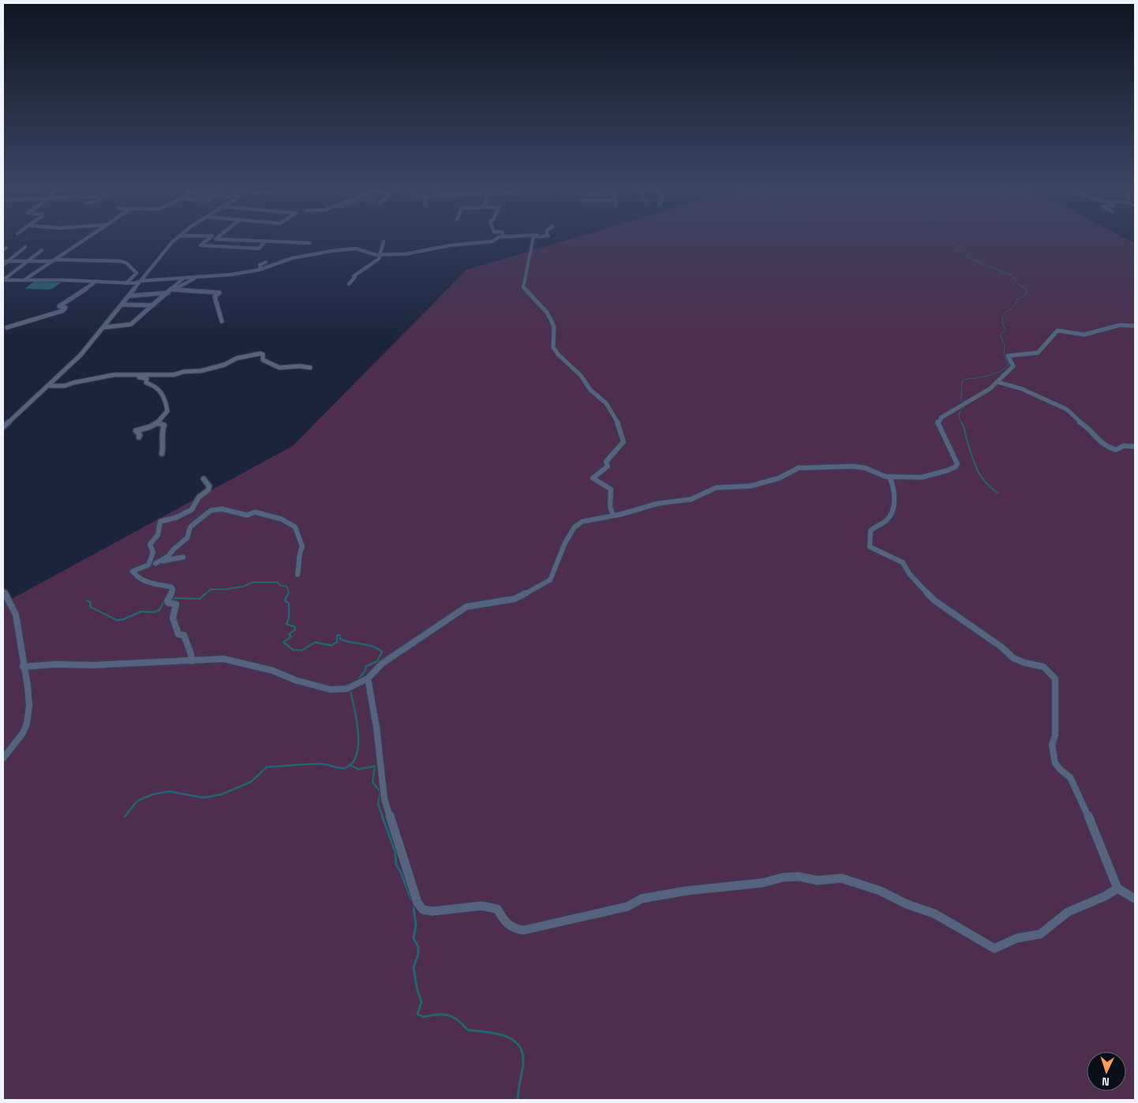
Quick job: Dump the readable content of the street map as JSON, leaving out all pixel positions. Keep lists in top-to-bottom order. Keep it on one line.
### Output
{"north":"bottom"}
